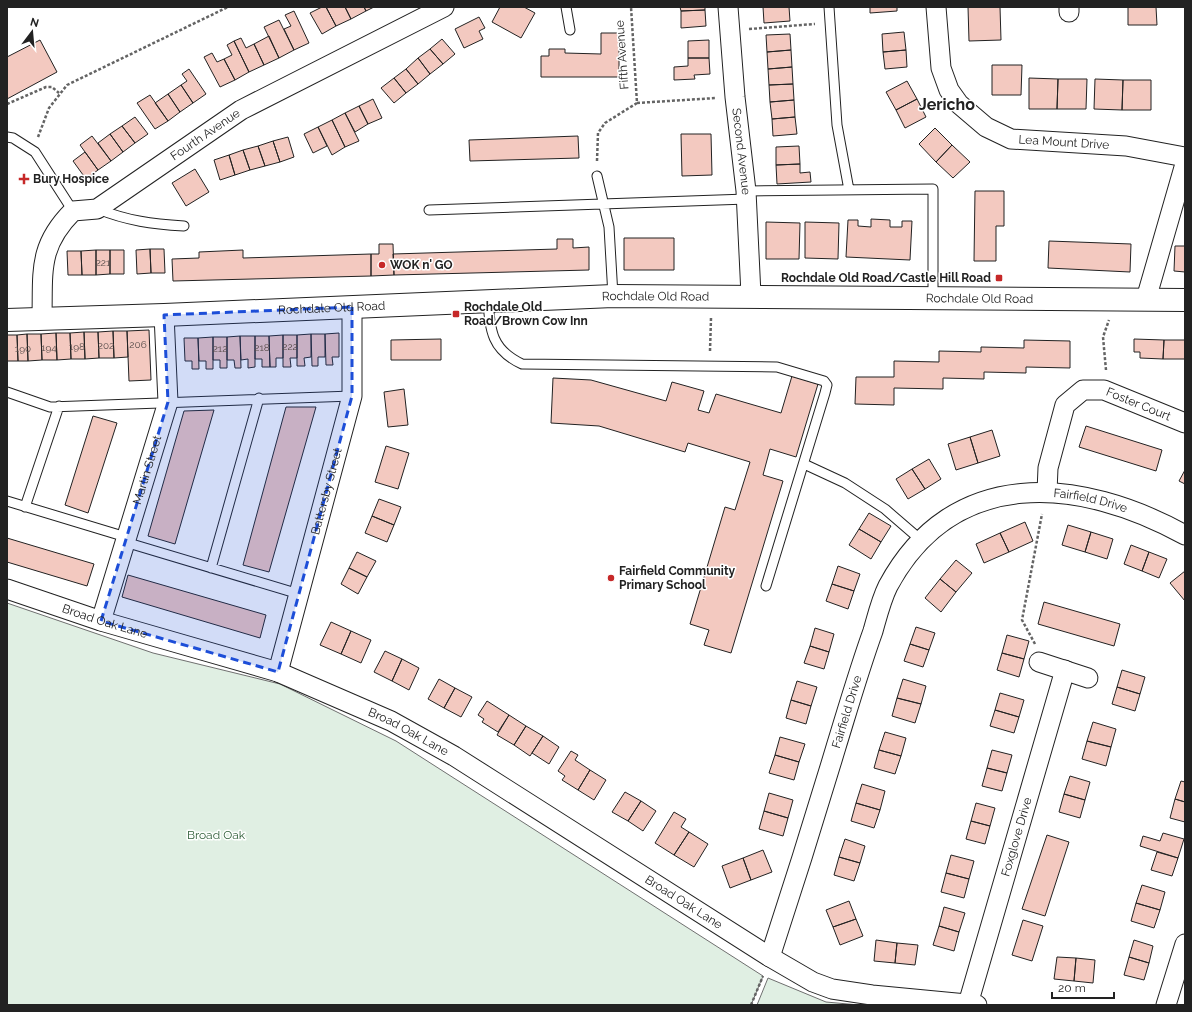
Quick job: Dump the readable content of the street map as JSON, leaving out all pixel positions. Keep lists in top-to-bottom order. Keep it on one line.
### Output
{"streets":{"main road":["Rochdale Old Road"],"street":["Fourth Avenue","Lea Mount Drive","Second Avenue","Foster Court","Martin Street","Battersby Street","Fairfield Drive","Broad Oak Lane","Foxglove Drive"],"path":["Fifth Avenue"]},"crossings":[["Second Avenue","Rochdale Old Road"],["Rochdale Old Road","Martin Street"],["Rochdale Old Road","Battersby Street"],["Foster Court","Fairfield Drive"],["Martin Street","Broad Oak Lane"],["Battersby Street","Broad Oak Lane"],["Fairfield Drive","Broad Oak Lane"]],"districts":["Jericho"],"parks":["Broad Oak"],"places":{"health":["Bury Hospice"],"other":["WOK n' GO","Fairfield Community Primary School"],"transit":["Rochdale Old Road/Castle Hill Road","Rochdale Old Road/Brown Cow Inn"]},"house_numbers":["221","206","202","198","222","194","218","190","212"],"scale_bar":"20 m","north":"top"}
